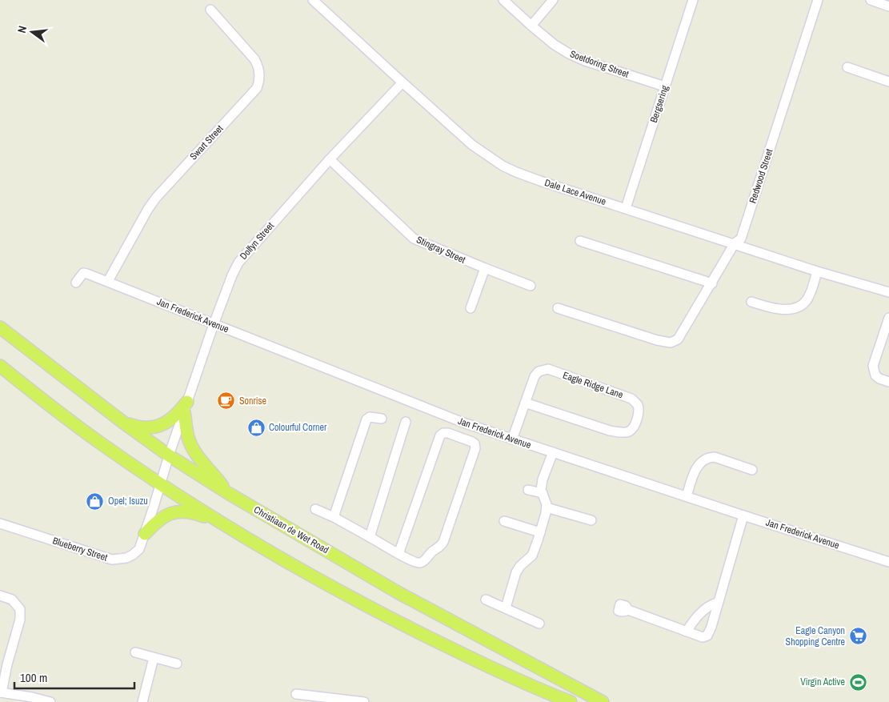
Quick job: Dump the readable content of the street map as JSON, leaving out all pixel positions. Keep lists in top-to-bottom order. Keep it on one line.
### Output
{"streets":{"main road":["Christiaan de Wet Road"],"street":["Soetdoring Street","Bergsering","Swart Street","Redwood Street","Dale Lace Avenue","Dolfyn Street","Stingray Street","Jan Frederick Avenue","Eagle Ridge Lane","Blueberry Street"]},"crossings":[["Soetdoring Street","Bergsering"],["Bergsering","Dale Lace Avenue"],["Swart Street","Jan Frederick Avenue"],["Redwood Street","Dale Lace Avenue"],["Dale Lace Avenue","Dolfyn Street"],["Dolfyn Street","Stingray Street"],["Dolfyn Street","Jan Frederick Avenue"],["Dolfyn Street","Christiaan de Wet Road"],["Dolfyn Street","Blueberry Street"],["Jan Frederick Avenue","Eagle Ridge Lane"]],"places":{"cafe":["Sonrise"],"shop":["Colourful Corner","Opel; Isuzu"],"supermarket":["Eagle Canyon Shopping Centre"],"sports":["Virgin Active"]},"scale_bar":"100 m","north":"left"}
